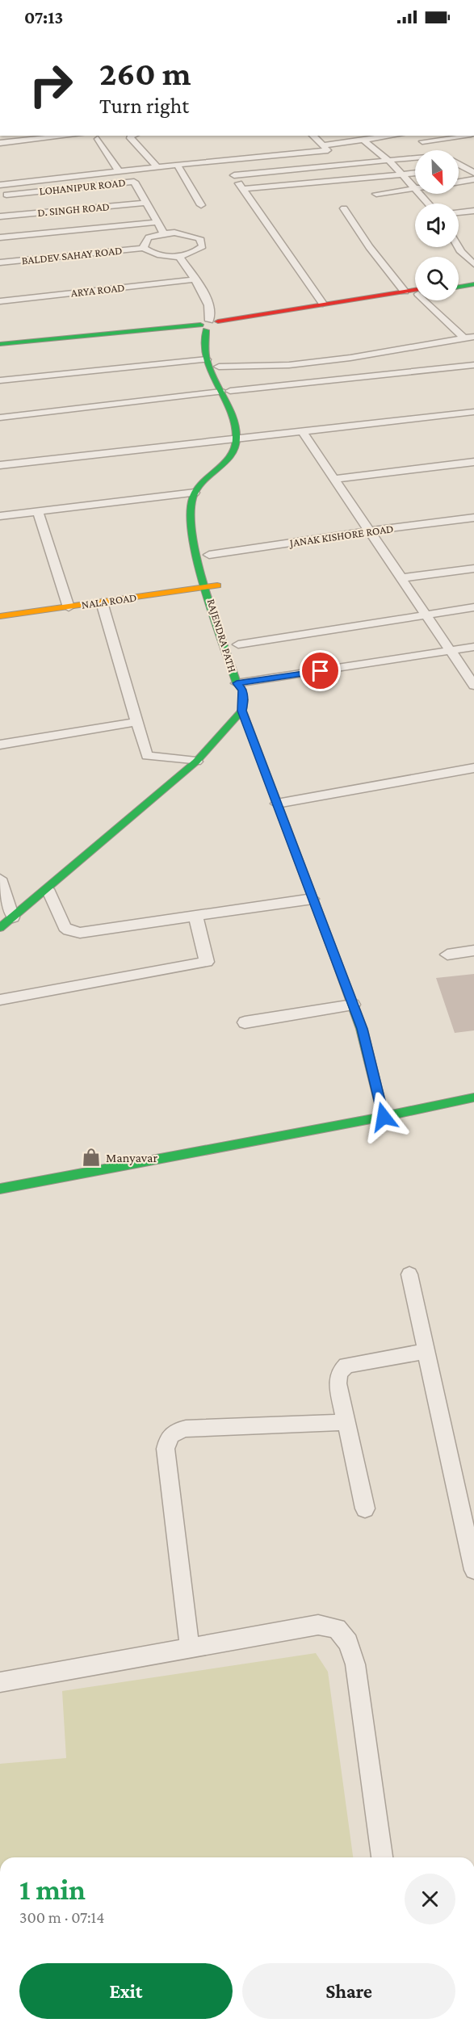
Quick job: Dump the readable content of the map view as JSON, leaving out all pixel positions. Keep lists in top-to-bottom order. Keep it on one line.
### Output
{"streets":{"main road":["NALA ROAD","RAJENDRA PATH"],"street":["LOHANIPUR ROAD","D. SINGH ROAD","BALDEV SAHAY ROAD","ARYA ROAD","JANAK KISHORE ROAD"]},"crossings":[["LOHANIPUR ROAD","D. SINGH ROAD"],["NALA ROAD","RAJENDRA PATH"]],"places":{"shop":["Manyavar"]},"north":"bottom right","page":{"status":"07:13","turn":["260 m","Turn right"],"heading":["1 min","300 m · 07:14"],"buttons":["Exit","Share"]}}
